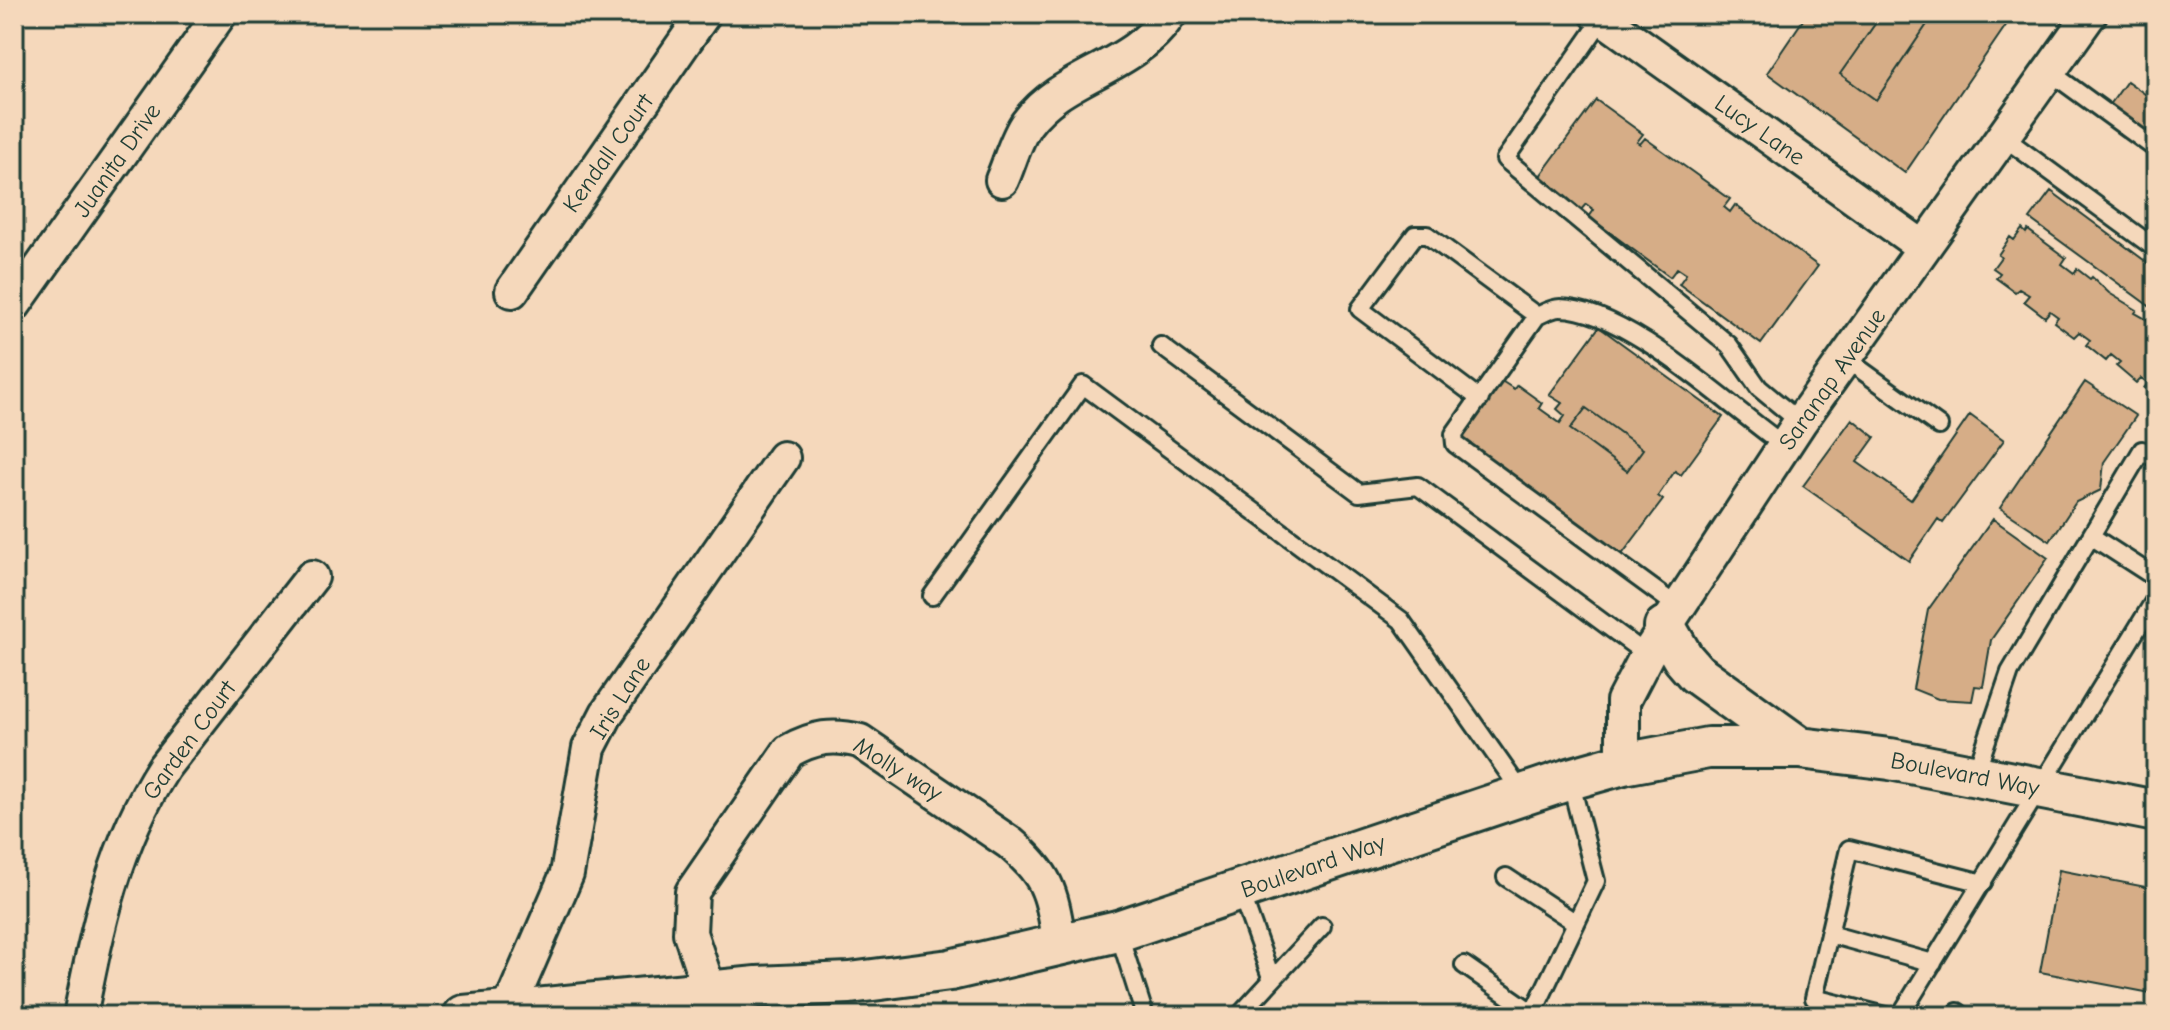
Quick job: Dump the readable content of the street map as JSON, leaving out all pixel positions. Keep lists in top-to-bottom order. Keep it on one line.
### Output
{"streets":{"street":["Lucy Lane","Kendall Court","Juanita Drive","Saranap Avenue","Iris Lane","Garden Court","Molly way","Boulevard Way"]},"crossings":[["Lucy Lane","Saranap Avenue"],["Saranap Avenue","Boulevard Way"],["Iris Lane","Boulevard Way"],["Molly way","Boulevard Way"]]}
